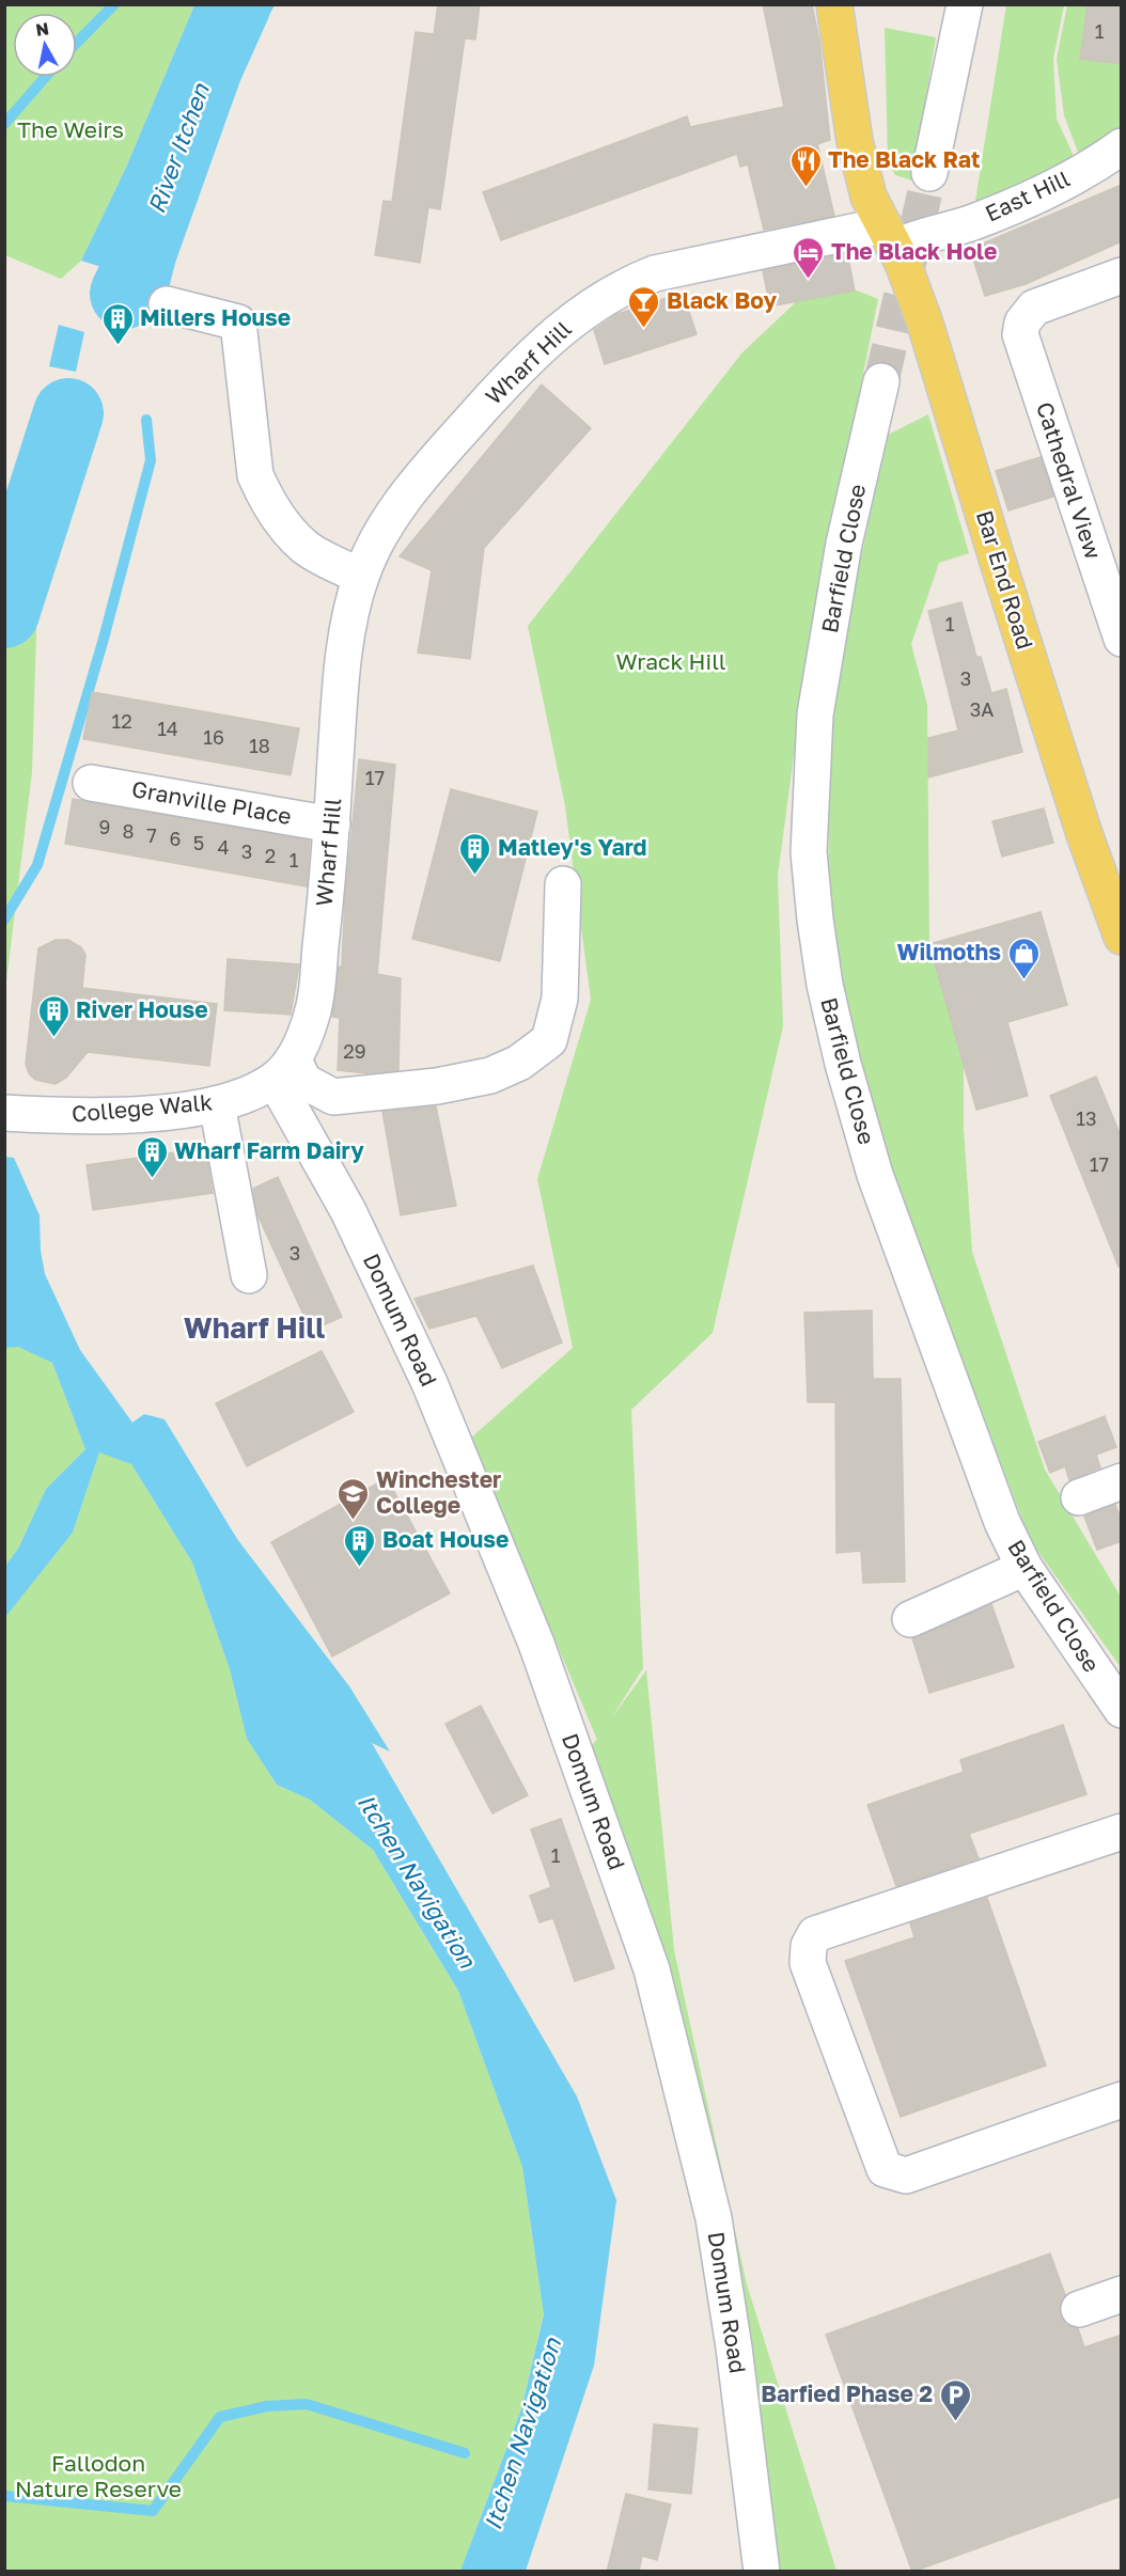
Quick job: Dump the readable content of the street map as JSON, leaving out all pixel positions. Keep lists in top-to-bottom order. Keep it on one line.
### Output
{"streets":{"main road":["Bar End Road"],"street":["East Hill","Wharf Hill","Cathedral View","Barfield Close","Granville Place","College Walk","Domum Road"]},"crossings":[["East Hill","Wharf Hill"],["East Hill","Bar End Road"],["Wharf Hill","Bar End Road"],["Wharf Hill","Granville Place"],["Wharf Hill","College Walk"],["Wharf Hill","Domum Road"],["College Walk","Domum Road"]],"districts":["Wharf Hill"],"water":["River Itchen","Itchen Navigation"],"parks":["The Weirs","Wrack Hill","Fallodon Nature Reserve"],"places":{"restaurant":["The Black Rat"],"hotel":["The Black Hole"],"bar":["Black Boy"],"building":["Millers House","Matley's Yard","River House","Wharf Farm Dairy","Boat House"],"shop":["Wilmoths"],"school or university":["Winchester College"],"parking":["Barfied Phase 2"]},"house_numbers":["1","1","3","3A","12","14","16","18","17","9","8","7","6","5","4","3","2","1","29","13","17","3","1"],"north":"top"}
